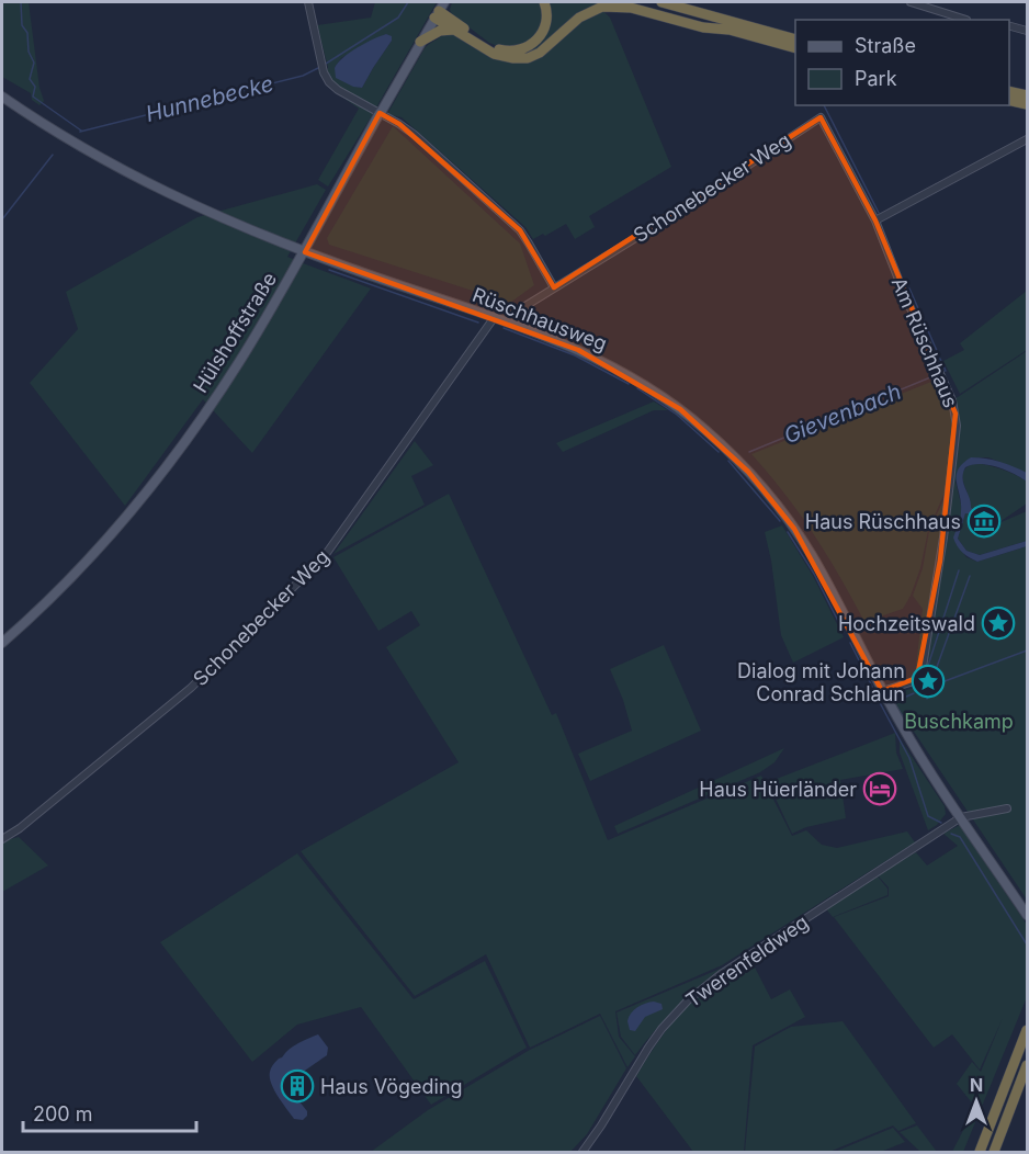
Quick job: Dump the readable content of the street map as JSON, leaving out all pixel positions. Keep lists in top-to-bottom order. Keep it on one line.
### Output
{"streets":{"main road":["Rüschhausweg","Hülshoffstraße"],"street":["Schonebecker Weg","Am Rüschhaus","Twerenfeldweg"]},"crossings":[["Schonebecker Weg","Rüschhausweg"],["Schonebecker Weg","Am Rüschhaus"],["Rüschhausweg","Hülshoffstraße"],["Rüschhausweg","Am Rüschhaus"],["Rüschhausweg","Twerenfeldweg"]],"water":["Hunnebecke","Gievenbach"],"parks":["Buschkamp"],"places":{"museum":["Haus Rüschhaus"],"place":["Hochzeitswald","Dialog mit Johann Conrad Schlaun"],"hotel":["Haus Hüerländer"],"building":["Haus Vögeding"]},"legend":["Straße","Park"],"scale_bar":"200 m","north":"top"}
